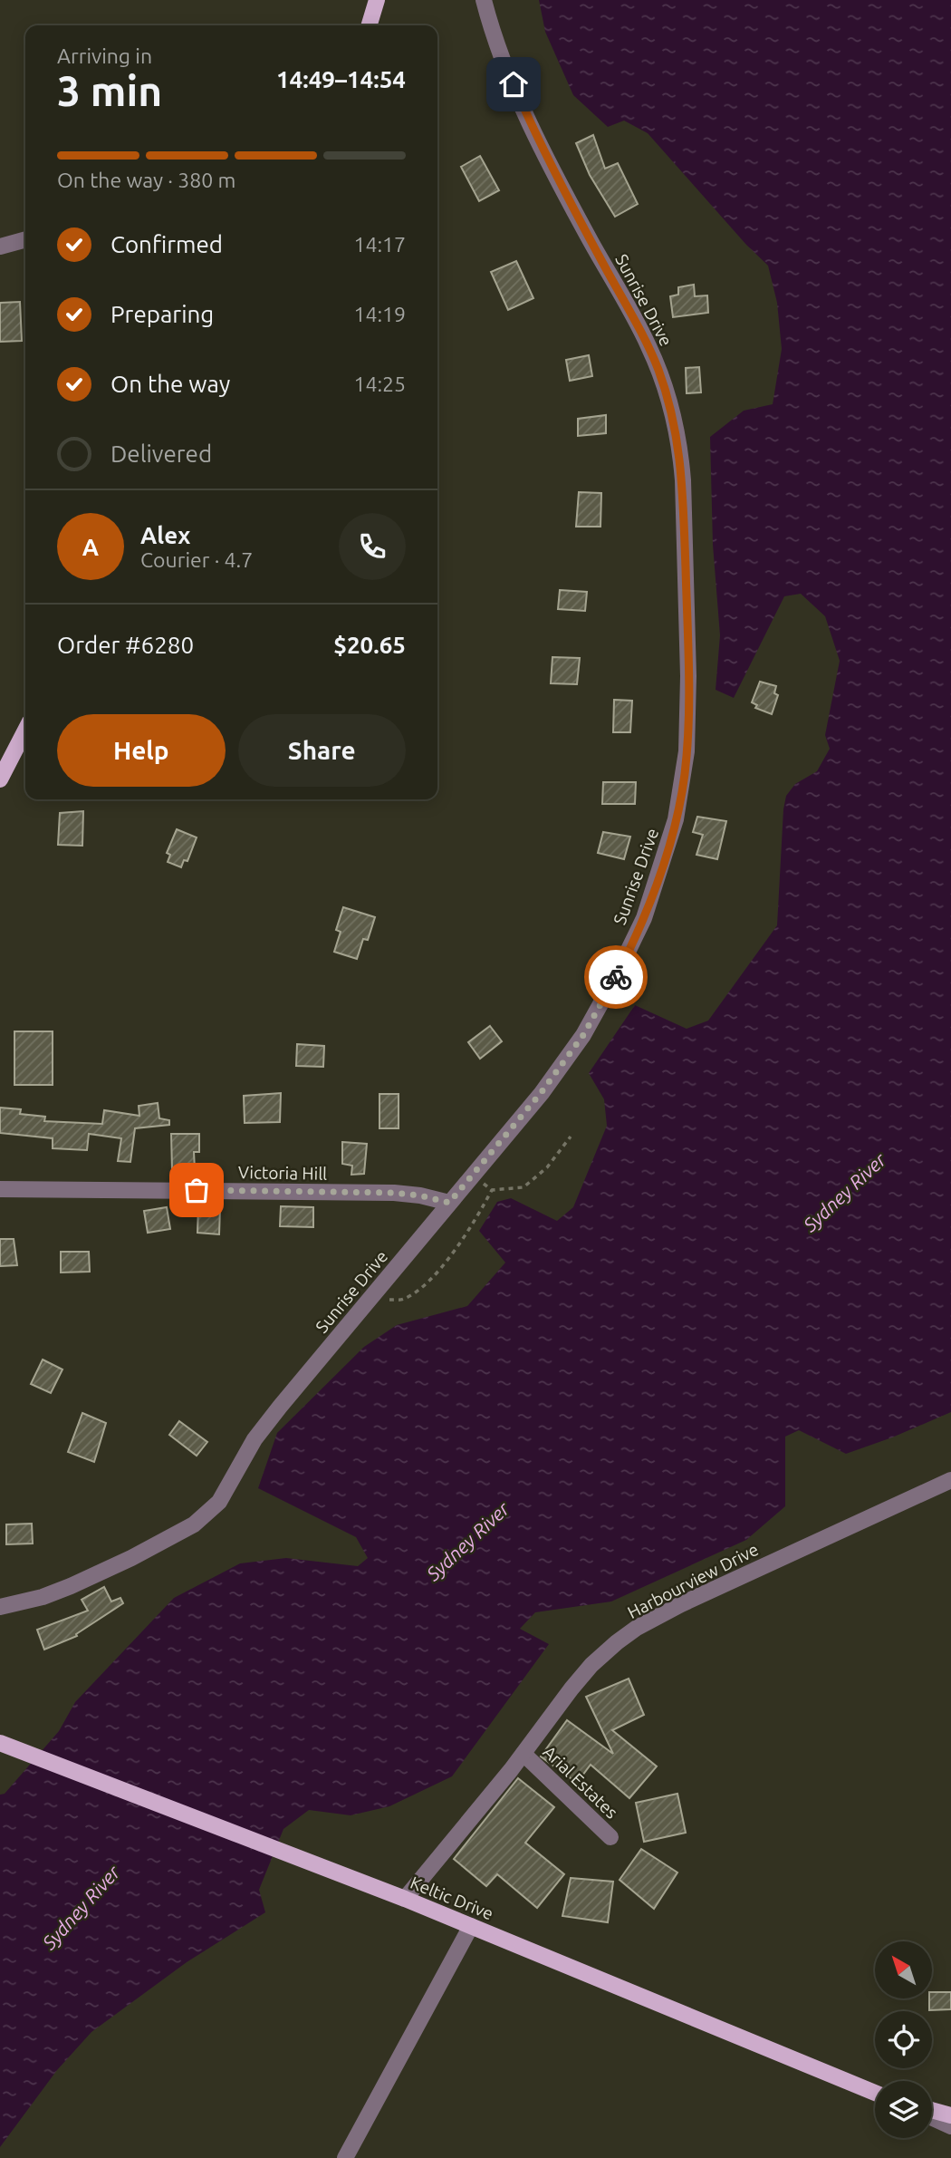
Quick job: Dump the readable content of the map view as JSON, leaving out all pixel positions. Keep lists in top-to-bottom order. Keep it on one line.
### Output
{"streets":{"main road":["Keltic Drive"],"street":["Sunrise Drive","Victoria Hill","Harbourview Drive","Arial Estates"]},"crossings":[["Sunrise Drive","Victoria Hill"],["Harbourview Drive","Arial Estates"],["Harbourview Drive","Keltic Drive"]],"water":["Sydney River"],"north":"top left","page":{"heading":["3 min","Arriving in","14:49–14:54"],"panel":["Alex","Courier · 4.7","Order #6280","$20.65"],"bar":"On the way · 380 m","list":[["Confirmed","14:17"],["Preparing","14:19"],["On the way","14:25"],"Delivered"],"round":"A","buttons":["Help","Share"]}}
